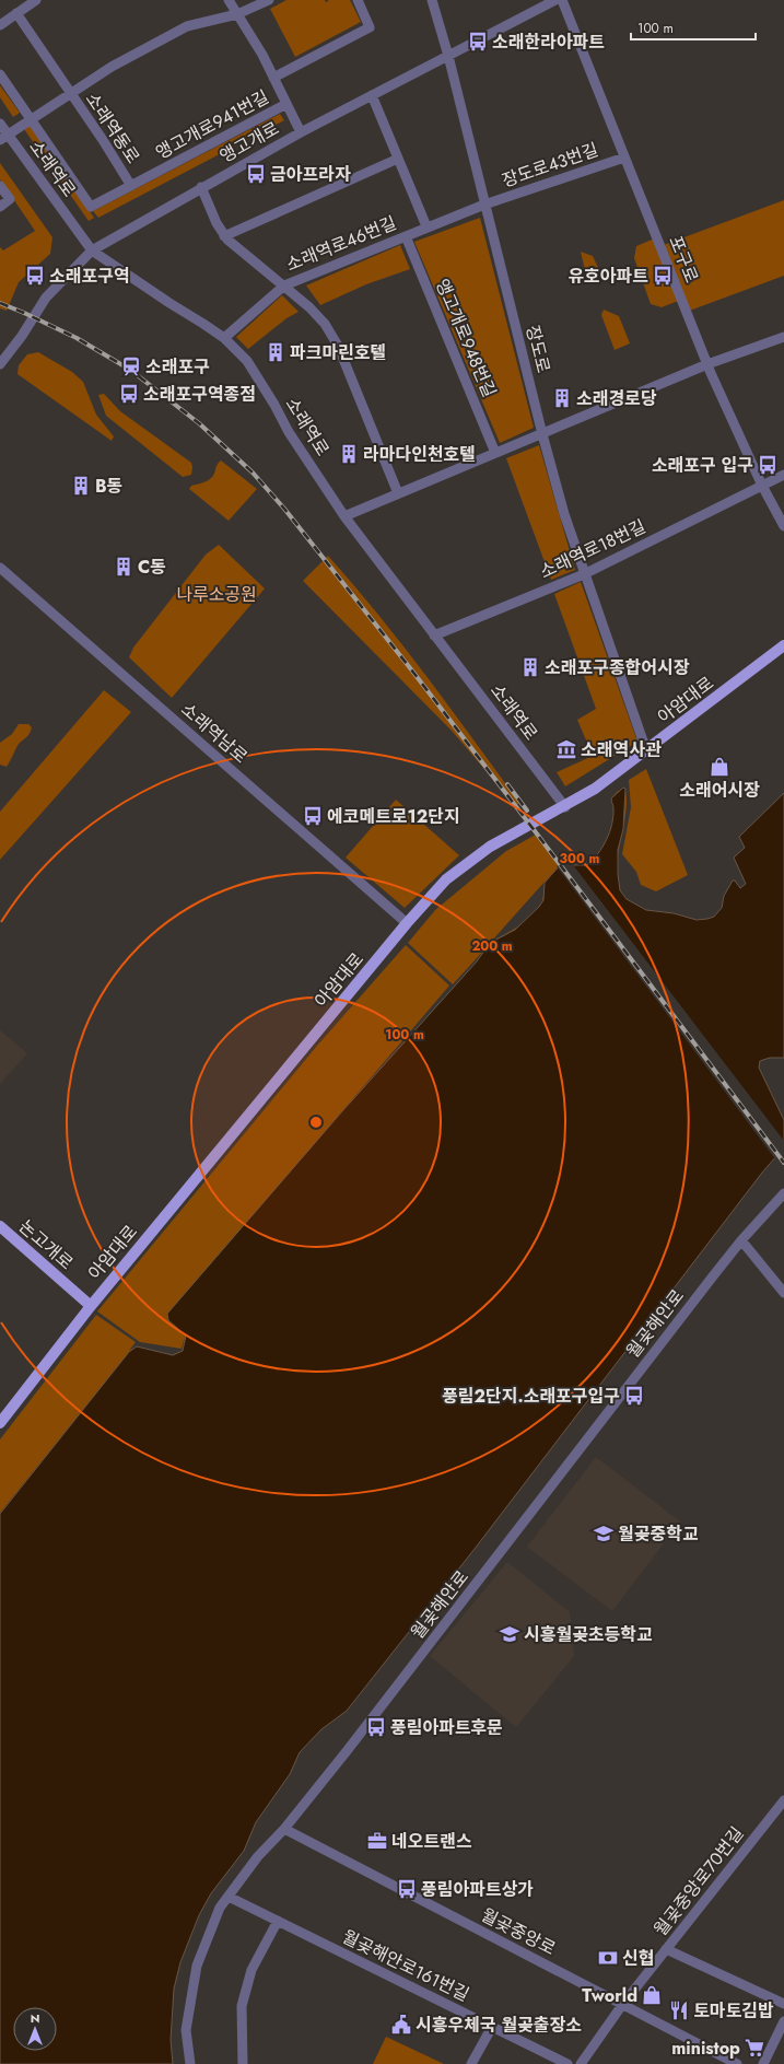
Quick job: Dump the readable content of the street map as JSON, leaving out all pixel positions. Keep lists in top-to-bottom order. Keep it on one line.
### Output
{"streets":{"main road":["아암대로","논고개로"],"street":["앵고개로941번길","소래역동로","앵고개로","장도로43번길","소래역로","소래역로46번길","포구로","앵고개로948번길","장도로","소래역로18번길","소래역남로","월곶해안로","월곶중앙로70번길","월곶중앙로","월곶해안로161번길"]},"crossings":[["앵고개로941번길","소래역동로"],["앵고개로941번길","앵고개로"],["소래역동로","소래역로"],["앵고개로","소래역로"],["앵고개로","장도로"],["장도로43번길","소래역로46번길"],["장도로43번길","포구로"],["장도로43번길","장도로"],["소래역로","소래역로46번길"],["소래역로","소래역로18번길"],["소래역로","아암대로"],["소래역로46번길","앵고개로948번길"],["소래역로46번길","장도로"],["포구로","소래역로18번길"],["장도로","소래역로18번길"],["장도로","아암대로"],["아암대로","소래역남로"],["아암대로","논고개로"],["월곶해안로","월곶중앙로"],["월곶해안로","월곶해안로161번길"],["월곶중앙로70번길","월곶중앙로"]],"parks":["나루소공원"],"places":{"bus stop":["소래한라아파트","금아프라자","소래포구역","유호아파트","소래포구역종점","소래포구 입구","에코메트로12단지","풍림2단지.소래포구입구","풍림아파트후문","풍림아파트상가"],"building":["파크마린호텔","소래경로당","라마다인천호텔","B동","C동","소래포구종합어시장"],"station":["소래포구"],"museum":["소래역사관"],"shop":["소래어시장","Tworld"],"school or university":["월곶중학교","시흥월곶초등학교"],"office":["네오트랜스"],"bank":["신협"],"restaurant":["토마토김밥"],"public building":["시흥우체국 월곶출장소"],"supermarket":["ministop"]},"scale_bar":"100 m","north":"top","rings":["300 m","200 m","100 m"]}
